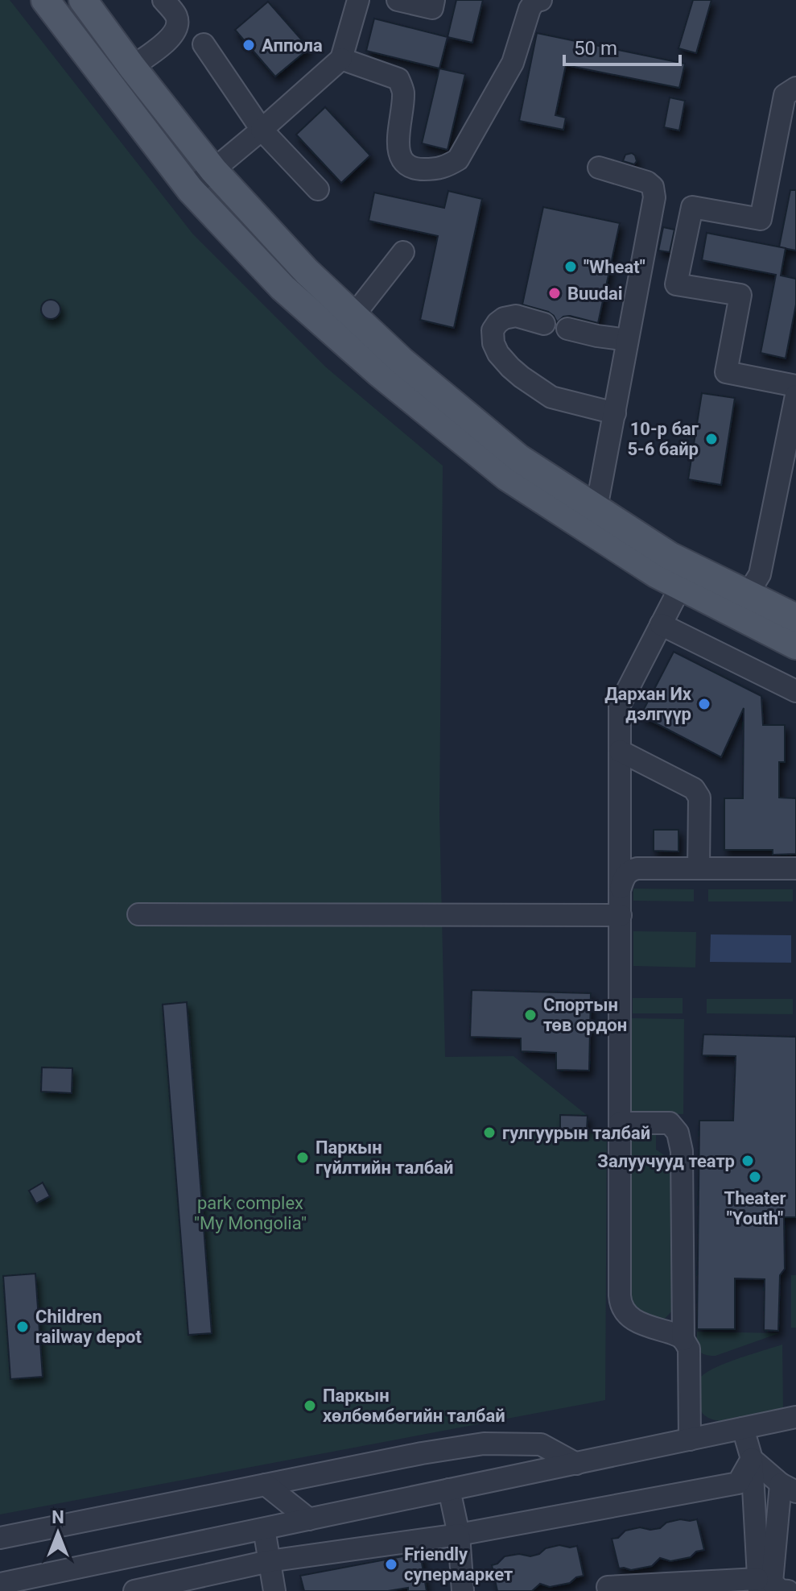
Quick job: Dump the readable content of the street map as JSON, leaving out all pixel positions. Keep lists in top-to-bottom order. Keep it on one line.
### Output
{"parks":["park complex \"My Mongolia\""],"places":["Аппола","\"Wheat\"","Buudai","10-р баг 5-6 байр","Дархан Их дэлгүүр","Спортын төв ордон","гулгуурын талбай","Паркын гүйлтийн талбай","Залуучууд театр","Theater \"Youth\"","Children railway depot","Паркын хөлбөмбөгийн талбай","Friendly супермаркет"],"scale_bar":"50 m","north":"top"}
